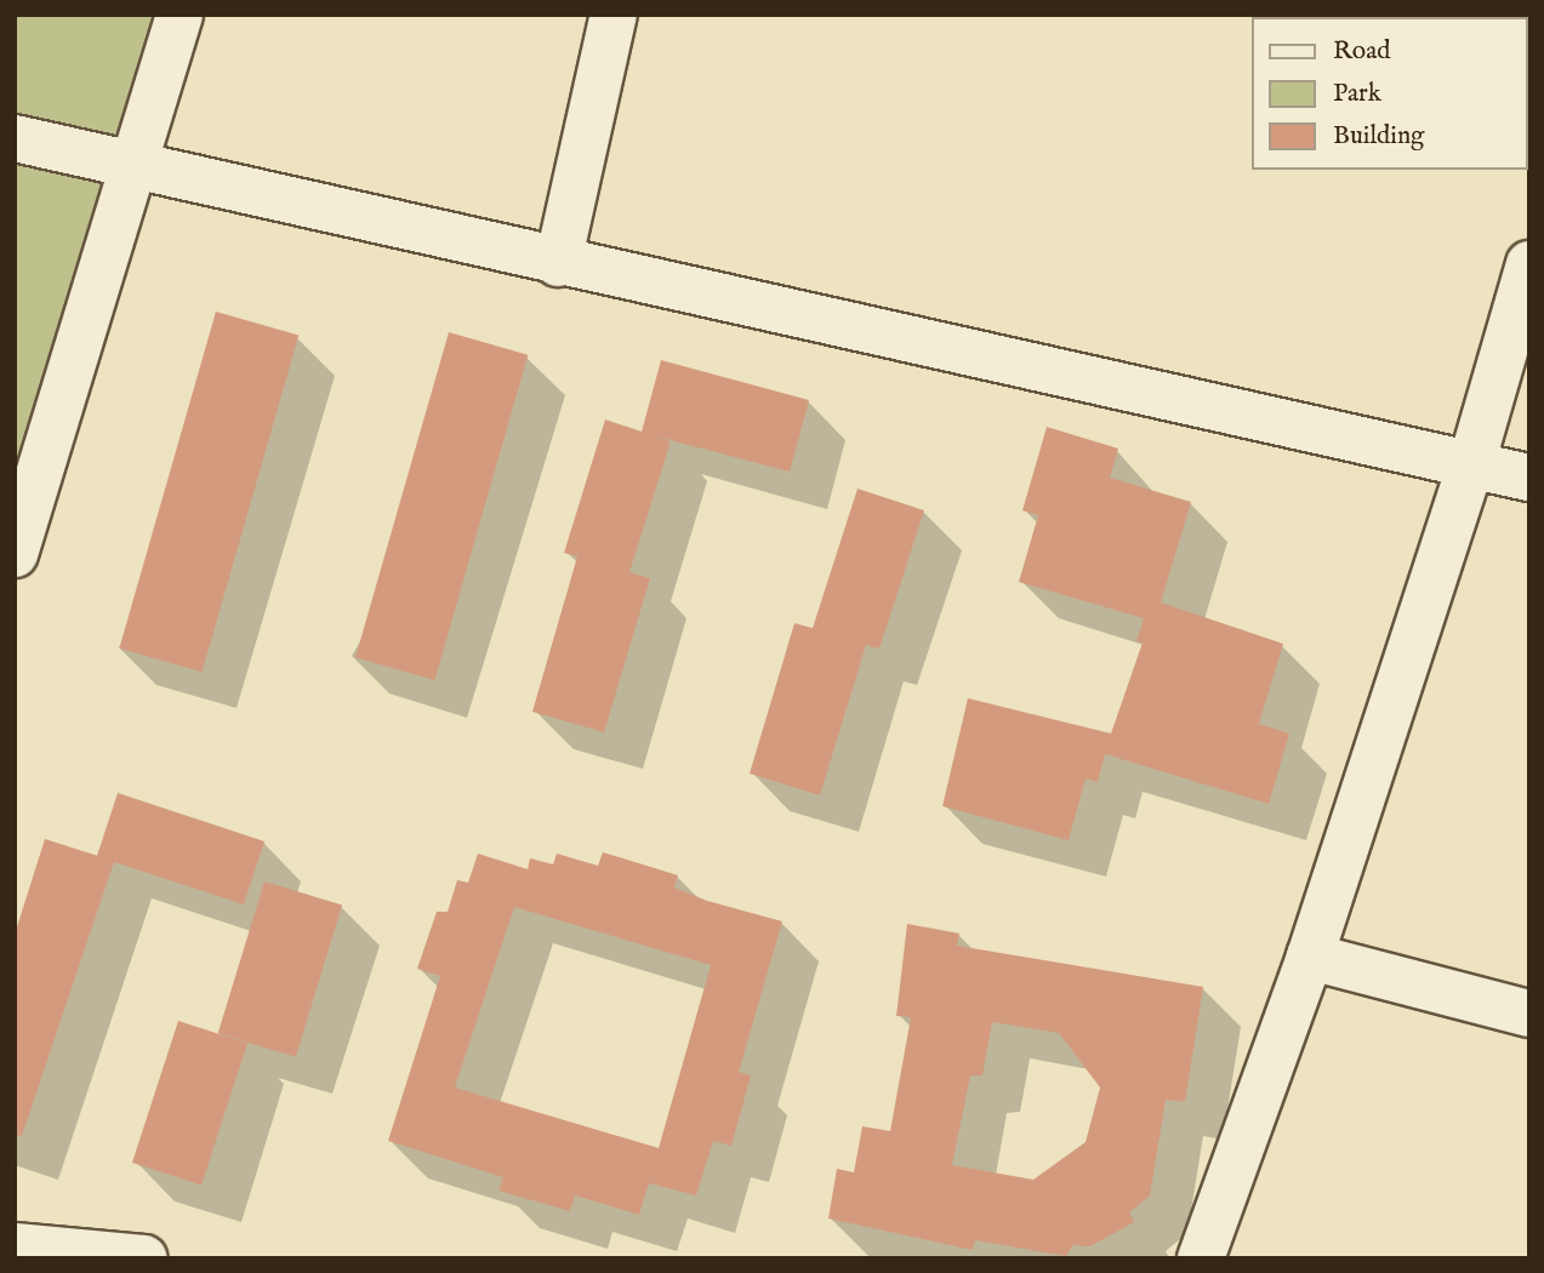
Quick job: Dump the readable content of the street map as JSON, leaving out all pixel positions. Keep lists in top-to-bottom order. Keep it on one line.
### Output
{"legend":["Road","Park","Building"]}
